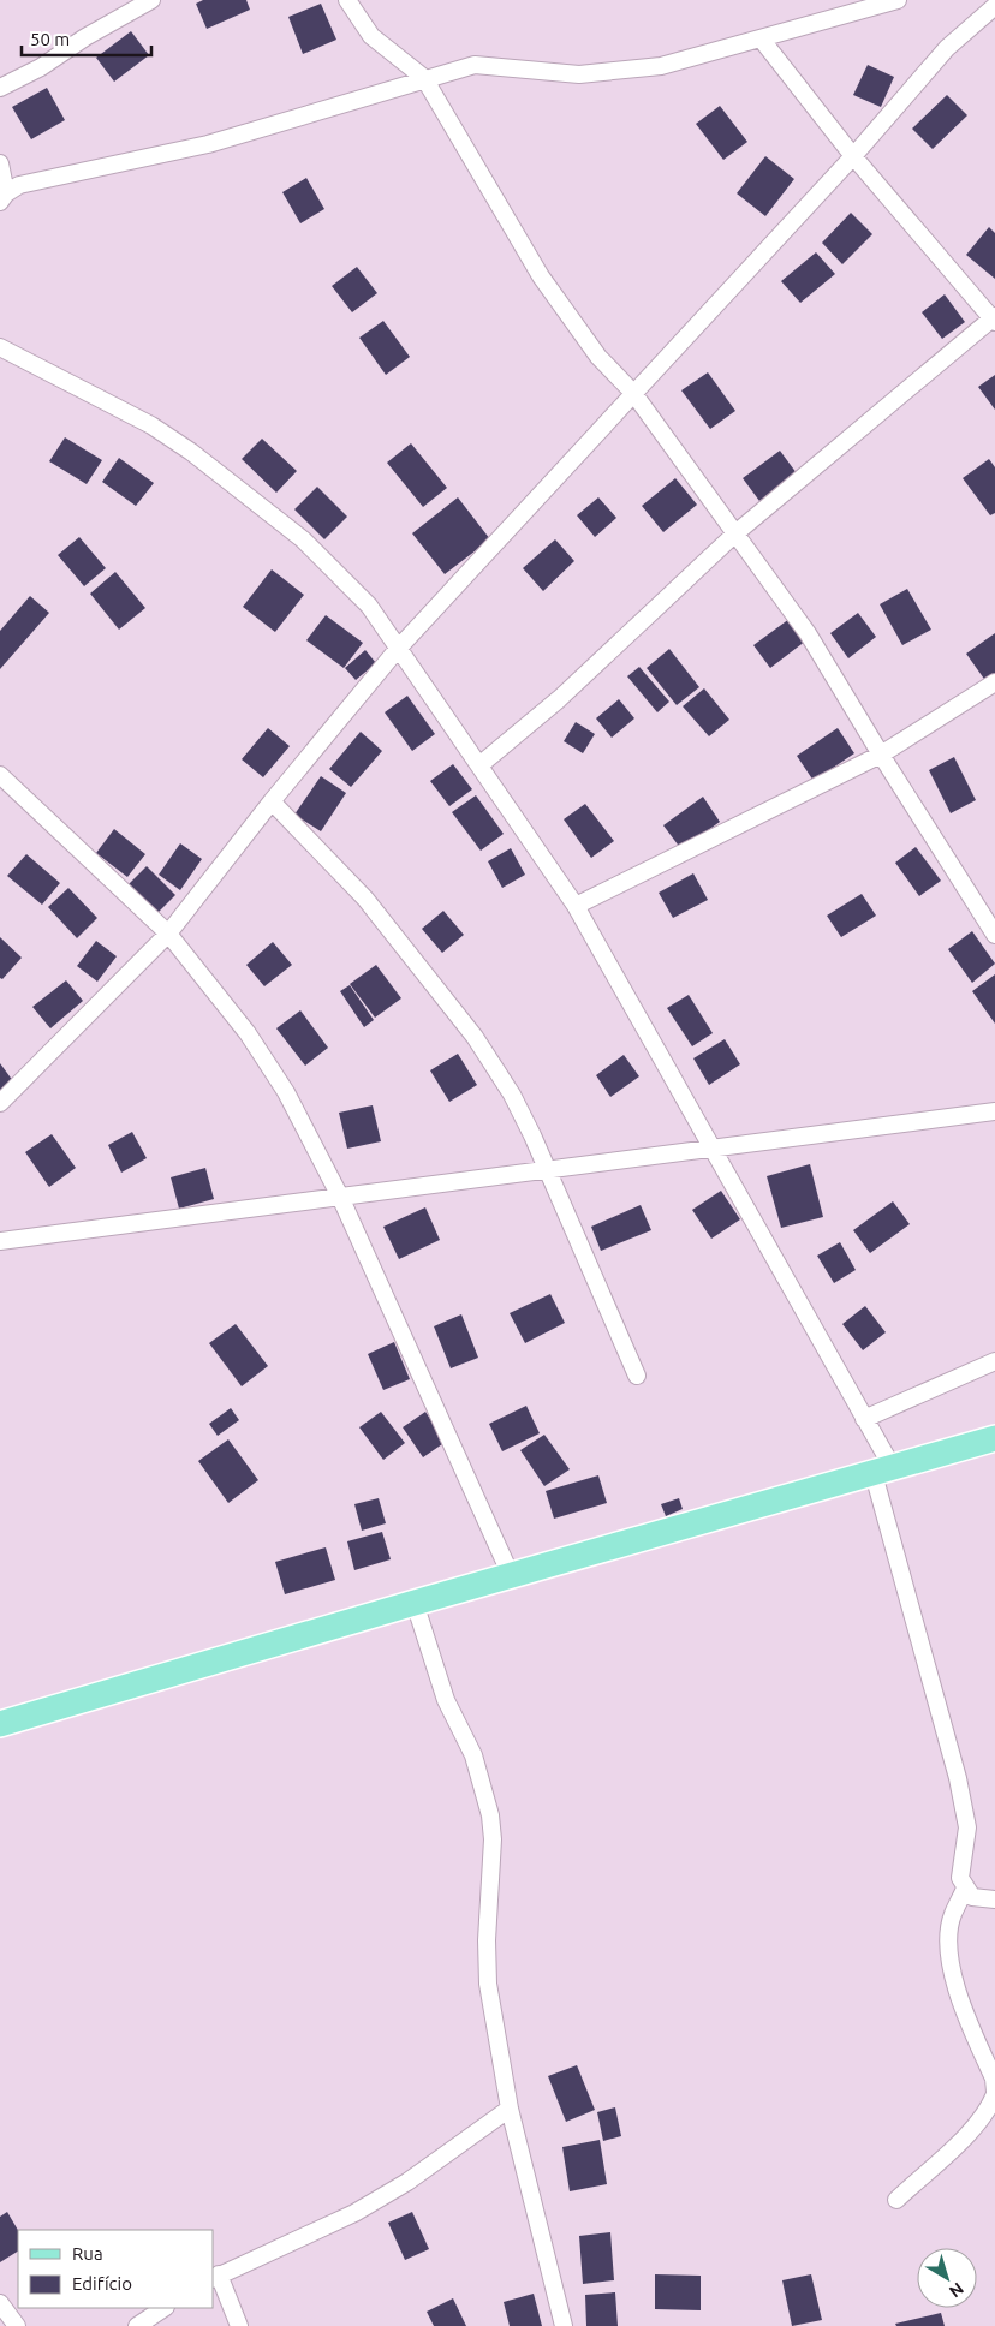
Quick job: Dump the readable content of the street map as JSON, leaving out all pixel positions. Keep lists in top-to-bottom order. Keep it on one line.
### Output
{"legend":["Rua","Edifício"],"scale_bar":"50 m","north":"bottom right"}
